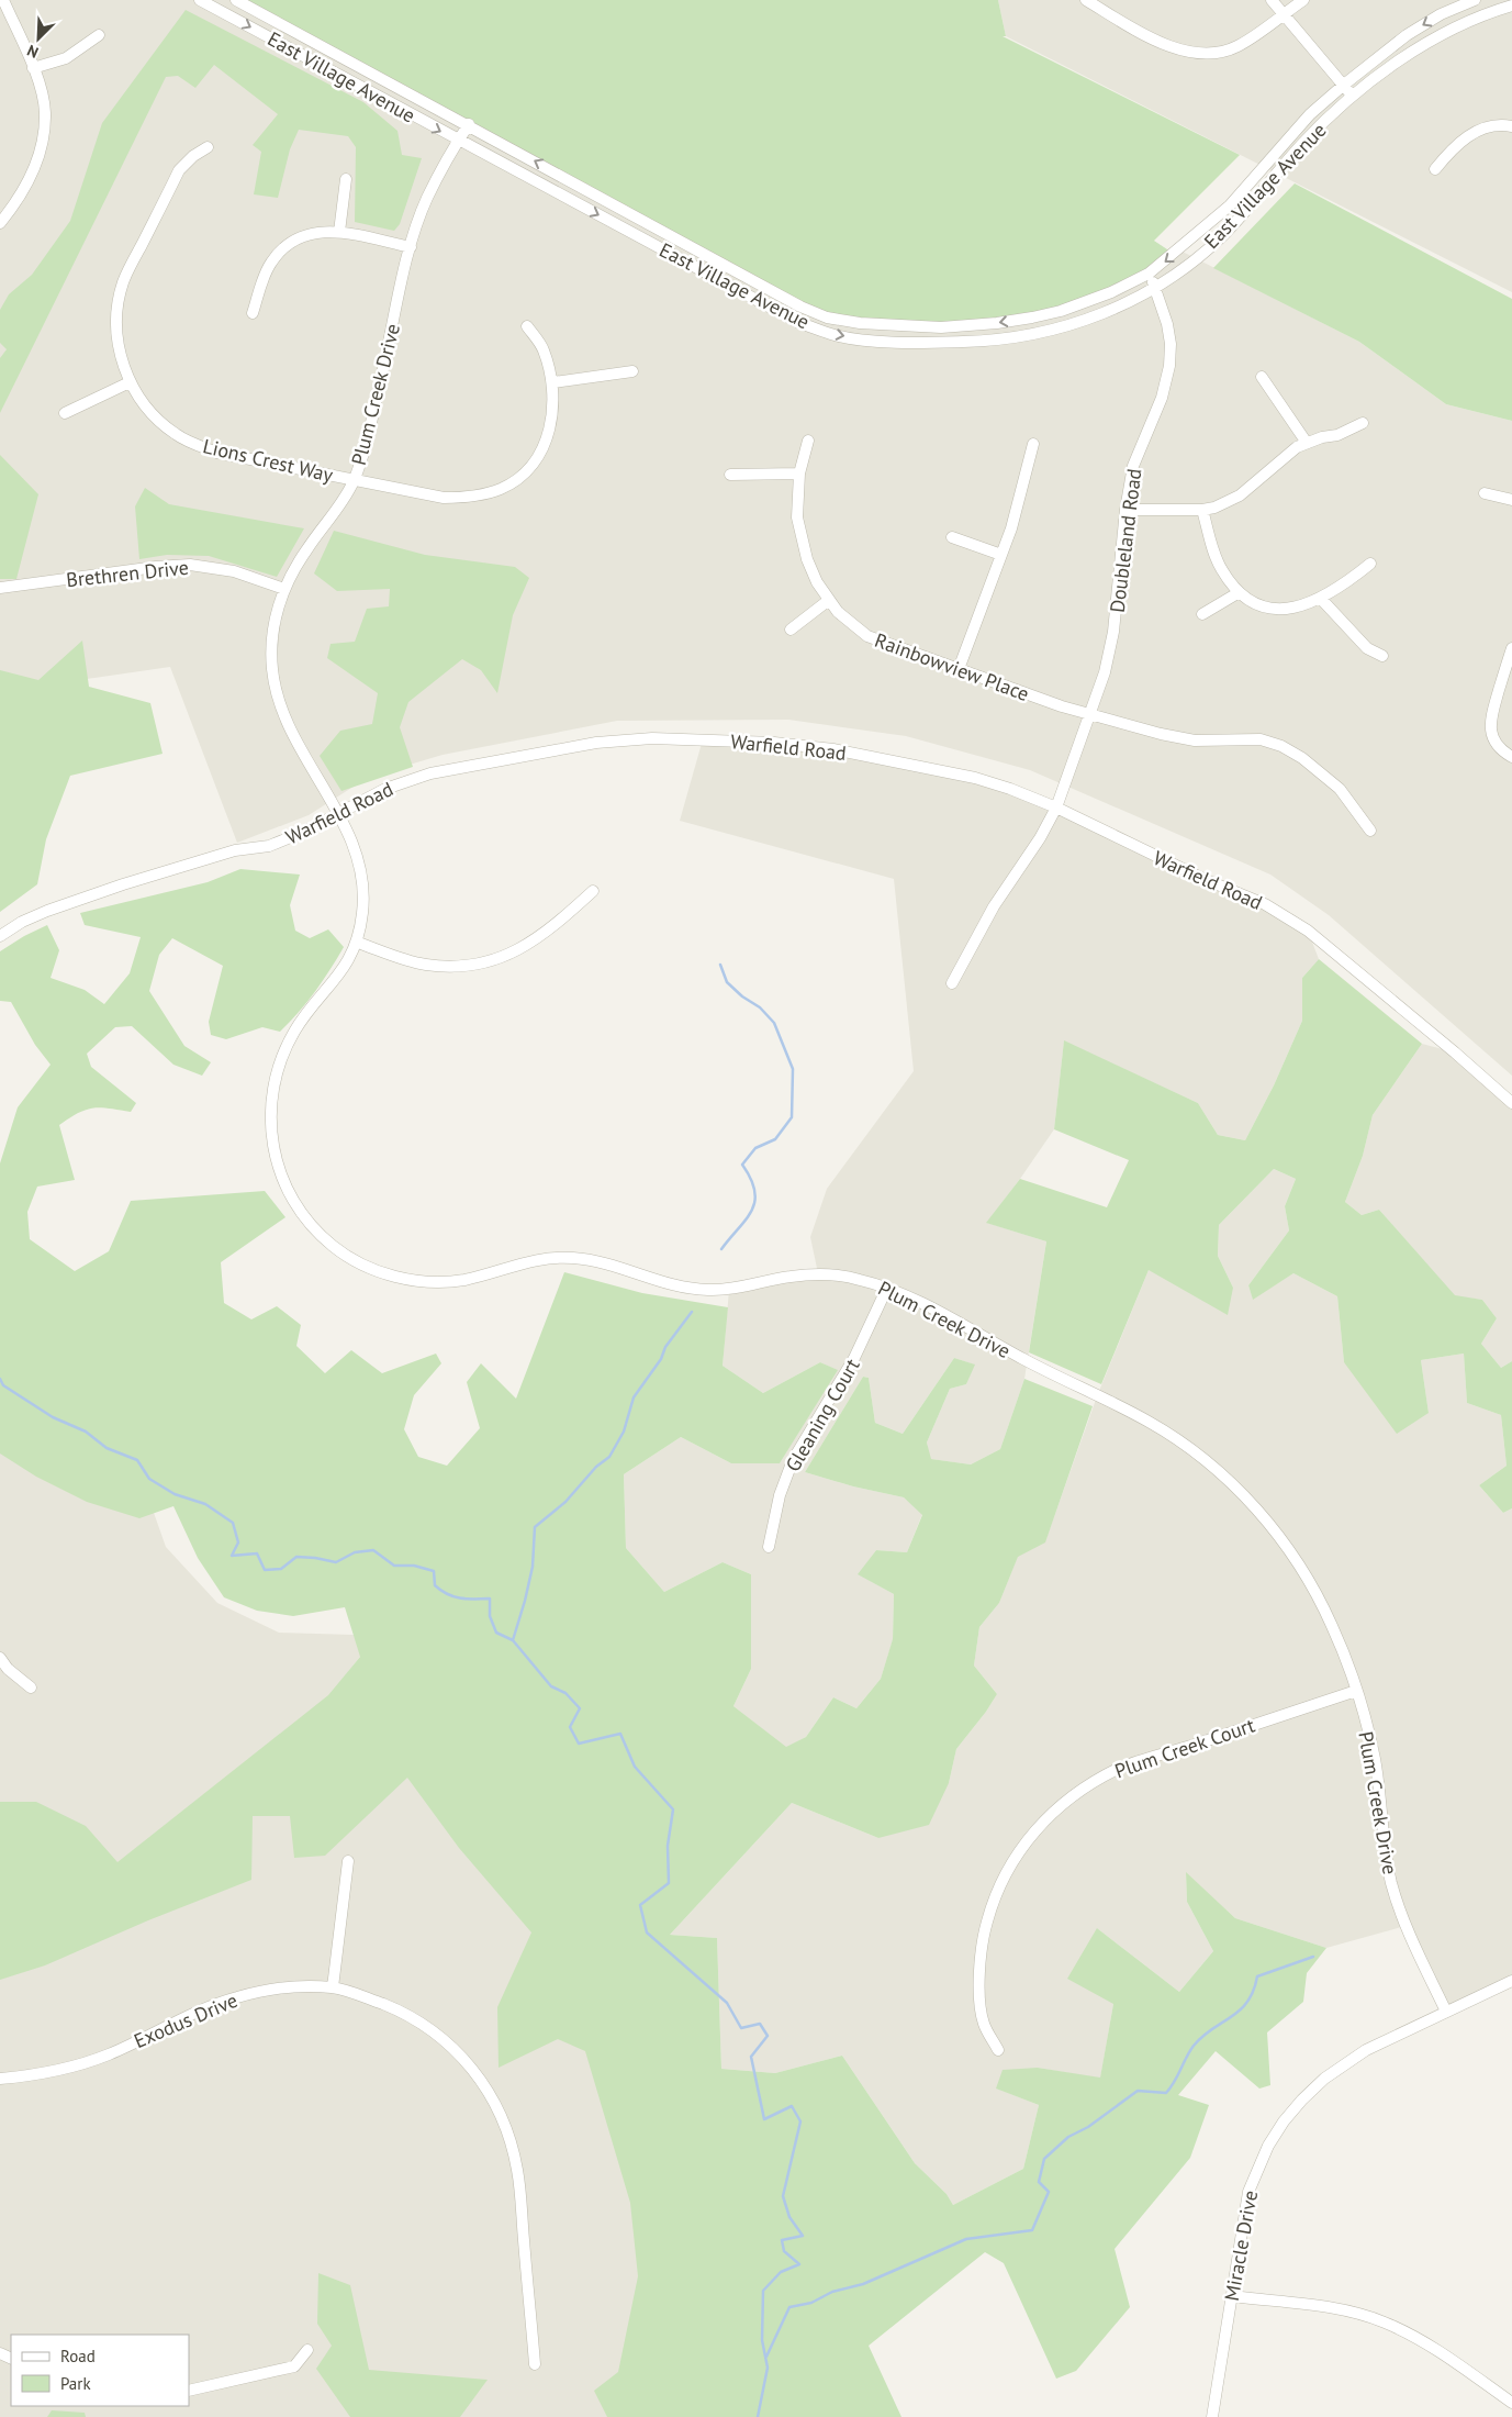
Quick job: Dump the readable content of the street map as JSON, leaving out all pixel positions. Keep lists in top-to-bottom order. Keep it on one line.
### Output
{"streets":{"street":["East Village Avenue","Plum Creek Drive","Lions Crest Way","Doubleland Road","Brethren Drive","Rainbowview Place","Warfield Road","Gleaning Court","Plum Creek Court","Exodus Drive","Miracle Drive"]},"crossings":[["East Village Avenue","Plum Creek Drive"],["East Village Avenue","Doubleland Road"],["Plum Creek Drive","Lions Crest Way"],["Plum Creek Drive","Brethren Drive"],["Plum Creek Drive","Warfield Road"],["Plum Creek Drive","Gleaning Court"],["Plum Creek Drive","Plum Creek Court"],["Plum Creek Drive","Miracle Drive"],["Doubleland Road","Rainbowview Place"],["Doubleland Road","Warfield Road"]],"legend":["Road","Park"],"north":"bottom left"}
